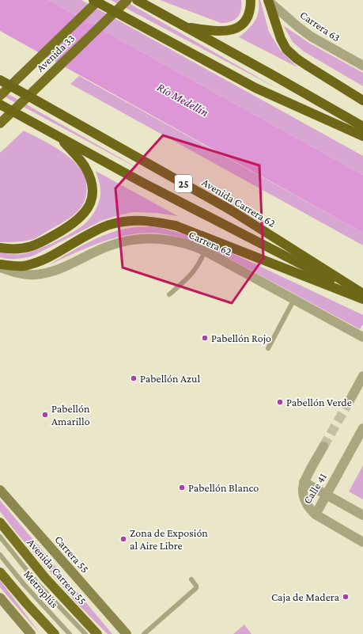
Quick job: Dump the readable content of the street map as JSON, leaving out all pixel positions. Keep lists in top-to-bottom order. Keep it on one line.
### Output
{"streets":{"highway":["25","Avenida Carrera 62"],"main road":["Avenida 33","Carrera 55","Avenida Carrera 55"],"street":["Carrera 63","Carrera 62","Calle 41"],"lane":["Metroplús"]},"water":["Río Medellín"],"places":["Pabellón Rojo","Pabellón Azul","Pabellón Verde","Pabellón Amarillo","Pabellón Blanco","Zona de Exposión al Aire Libre","Caja de Madera"]}
